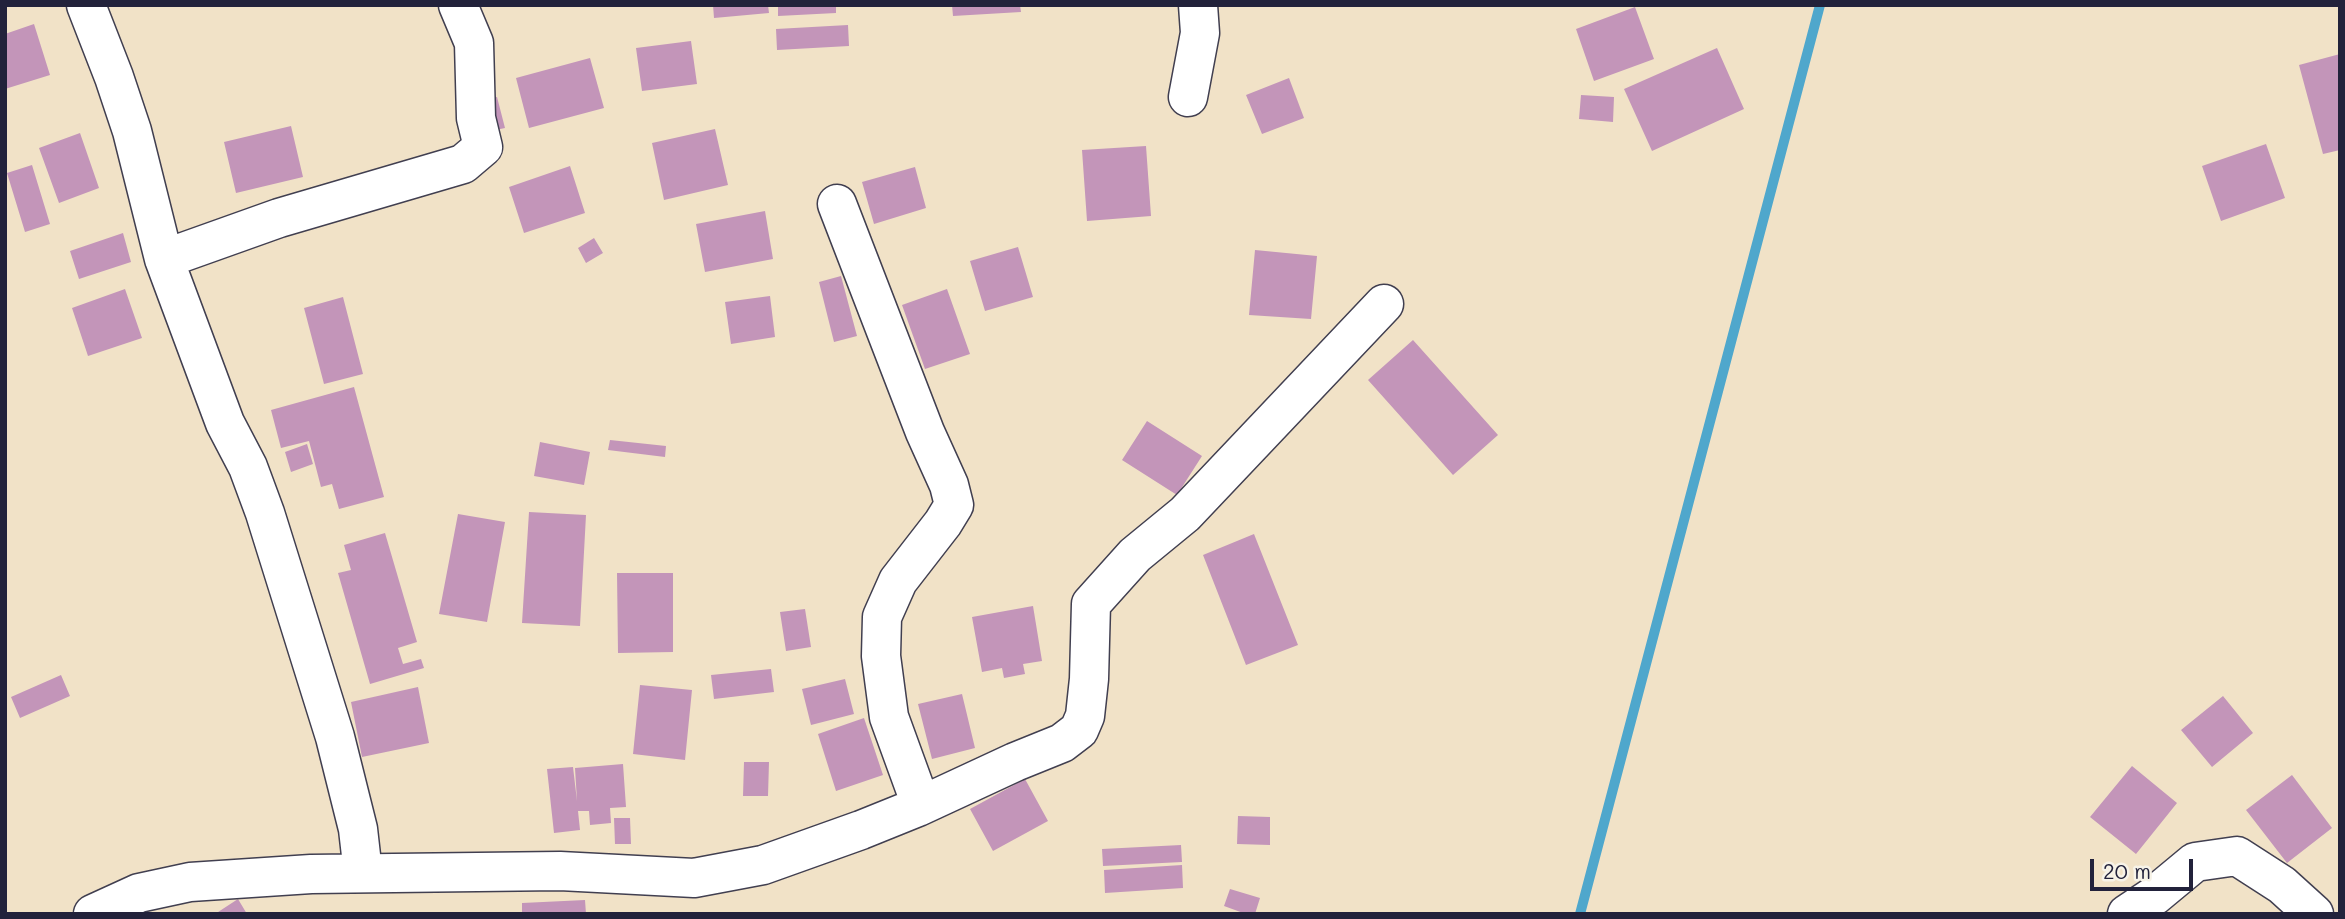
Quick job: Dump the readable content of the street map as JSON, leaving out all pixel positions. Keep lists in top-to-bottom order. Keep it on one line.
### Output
{"scale_bar":"20 m"}
